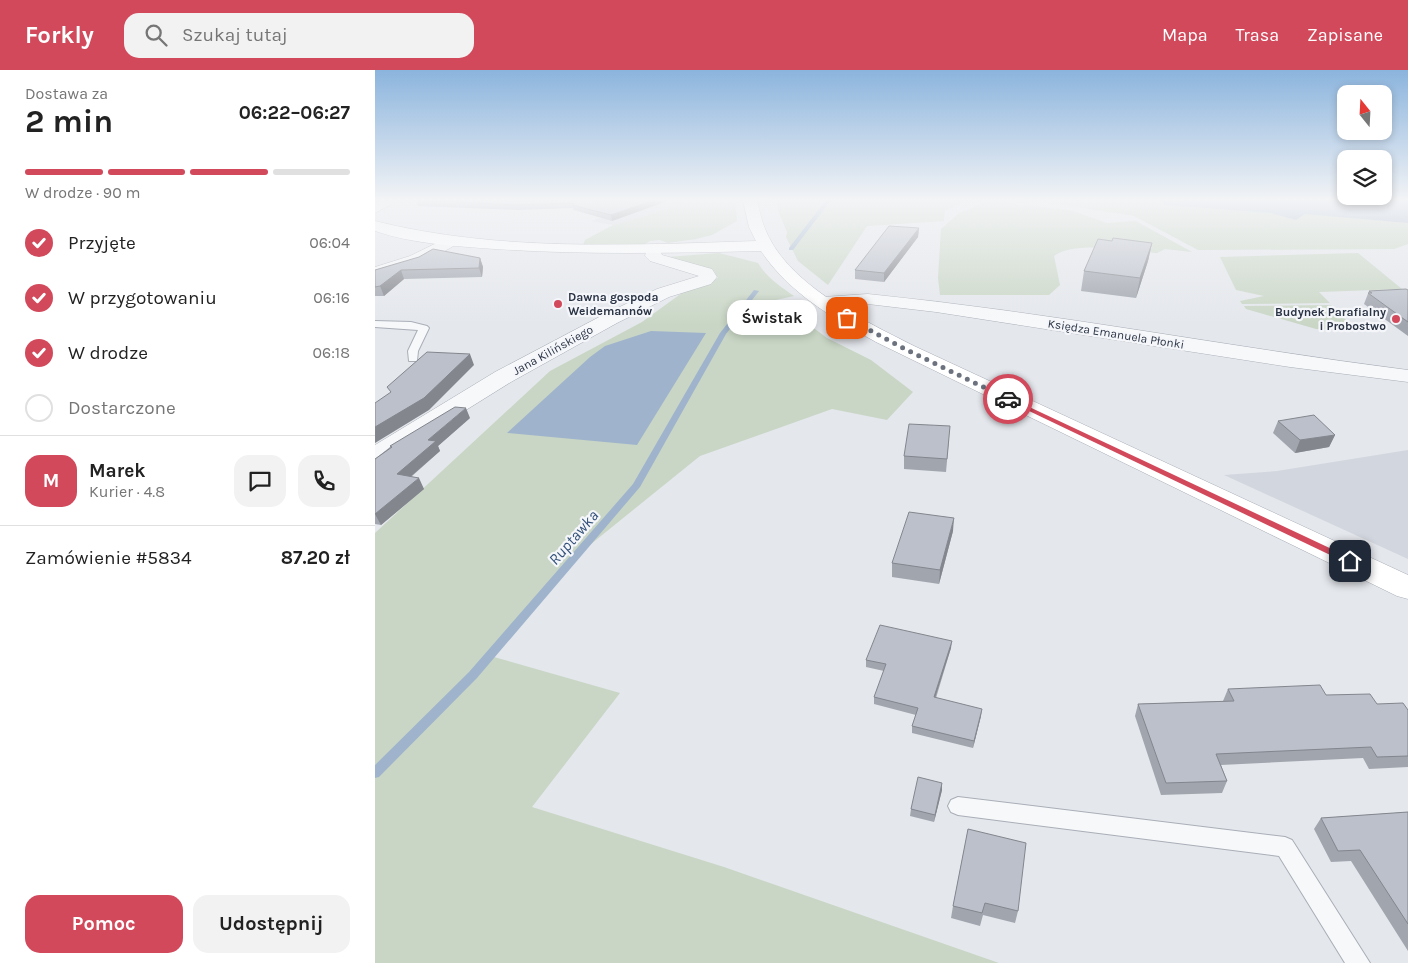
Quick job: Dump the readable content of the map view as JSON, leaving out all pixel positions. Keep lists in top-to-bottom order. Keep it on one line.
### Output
{"streets":{"street":["Księdza Emanuela Płonki","Jana Kilińskiego"]},"water":["Ruptawka"],"places":["Dawna gospoda Weidemannów","Świstak","Budynek Parafialny i Probostwo"],"north":"top","page":{"header":"Forkly","search":"Szukaj tutaj","nav":["Mapa","Trasa","Zapisane"],"heading":["2 min","Dostawa za","06:22–06:27"],"panel":["Marek","Kurier · 4.8","Zamówienie #5834","87.20 zł"],"bar":"W drodze · 90 m","list":[["Przyjęte","06:04"],["W przygotowaniu","06:16"],["W drodze","06:18"],"Dostarczone"],"bubble":"Świstak","round":"M","buttons":["Pomoc","Udostępnij"]}}
